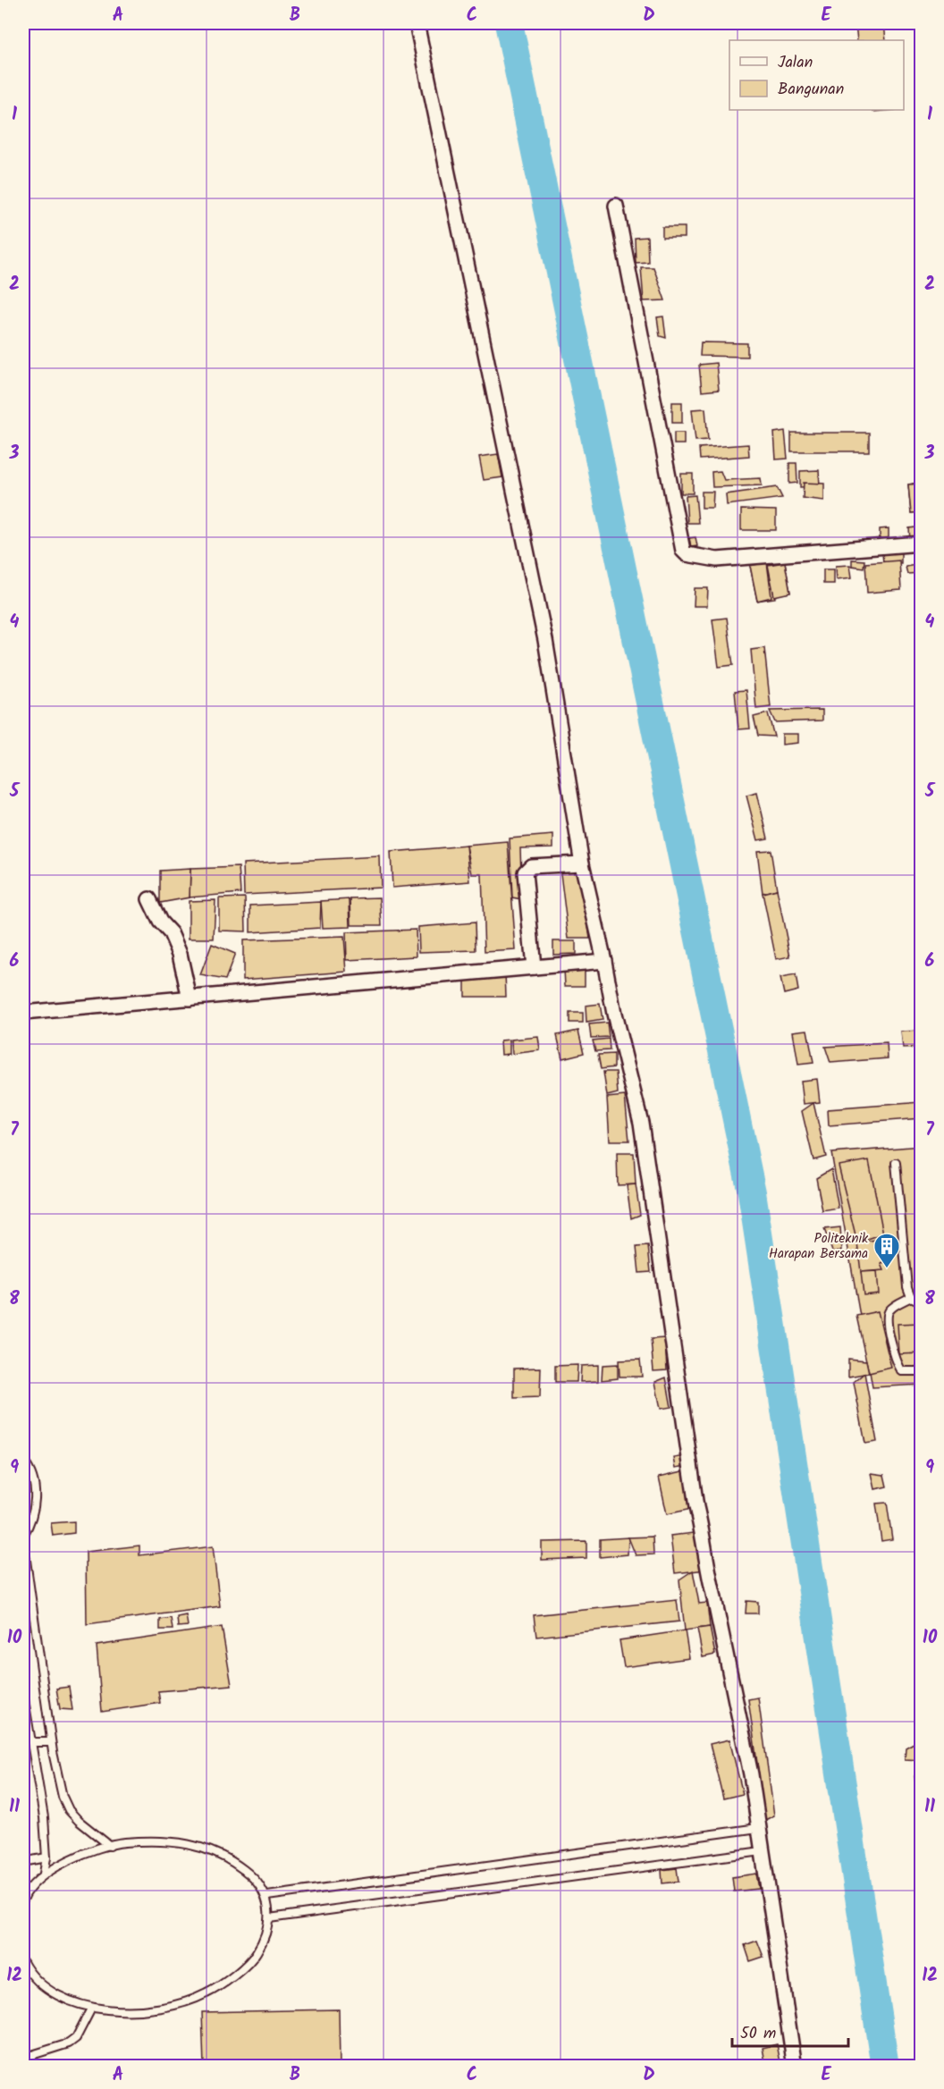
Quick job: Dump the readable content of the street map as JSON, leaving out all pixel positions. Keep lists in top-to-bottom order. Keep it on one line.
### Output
{"places":{"building":["Politeknik Harapan Bersama"]},"legend":["Jalan","Bangunan"],"scale_bar":"50 m","grid":{"columns":["A","B","C","D","E"],"rows":["1","2","3","4","5","6","7","8","9","10","11","12"]}}
